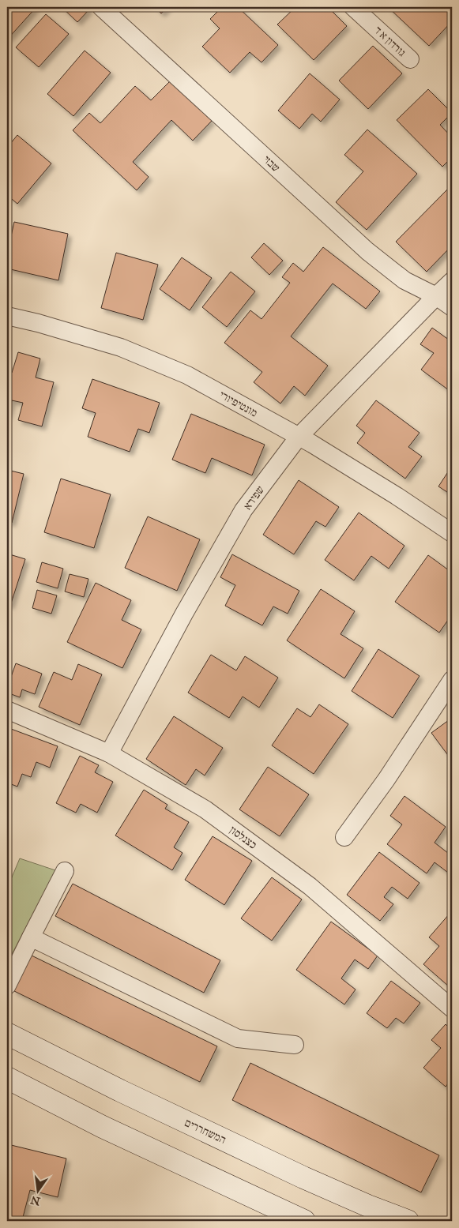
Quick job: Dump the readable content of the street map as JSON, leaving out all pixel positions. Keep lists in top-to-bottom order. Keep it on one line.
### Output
{"streets":{"main road":["המשחררים"],"street":["גורדון א ד","שבזי","מונטיפיורי","שפירא","כצנלסון"]},"crossings":[["שבזי","שפירא"],["מונטיפיורי","שפירא"],["שפירא","כצנלסון"]],"north":"bottom"}
